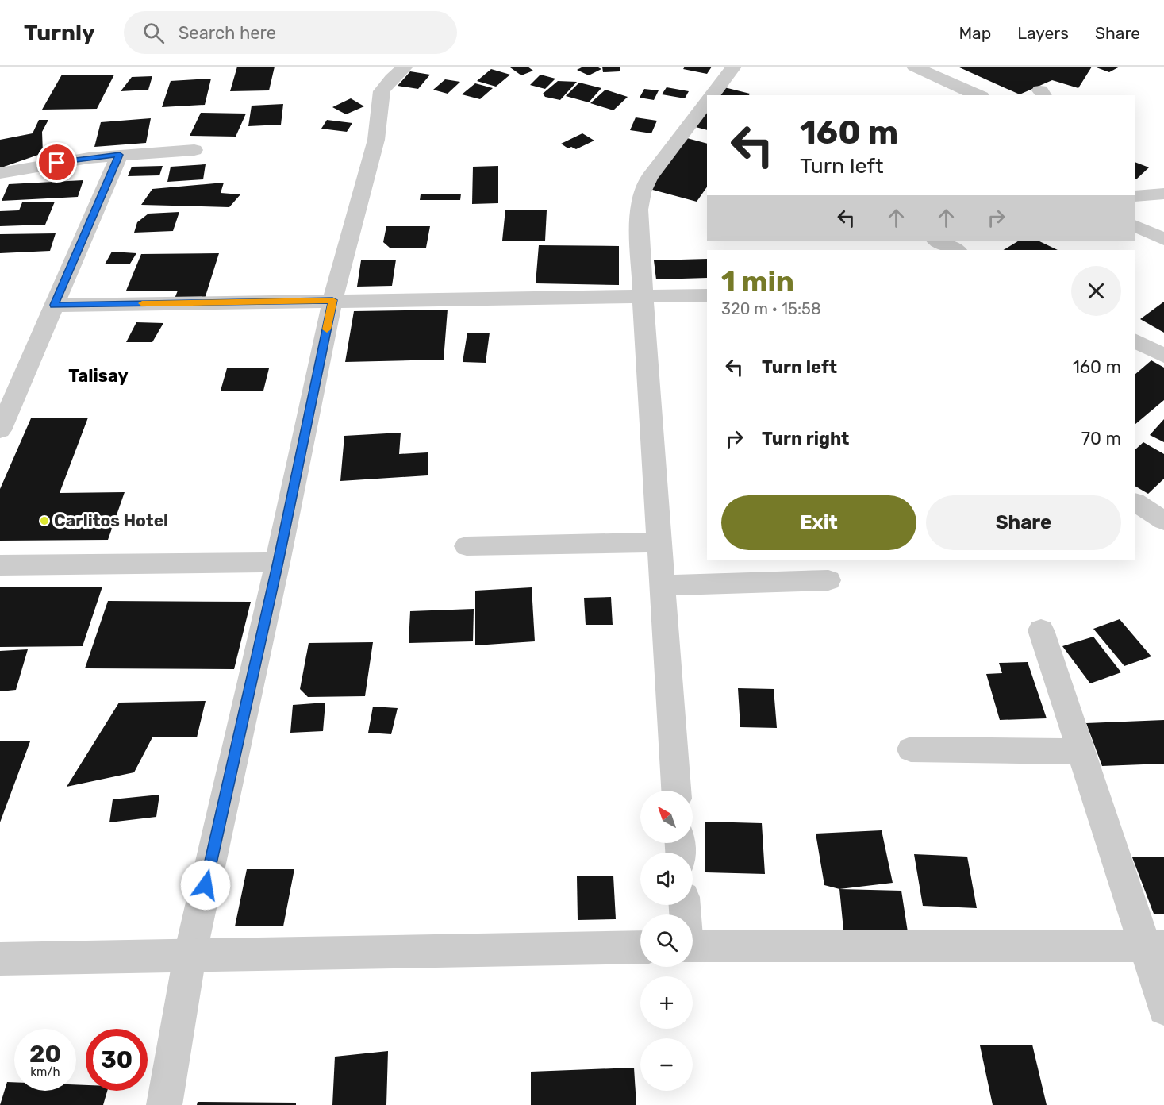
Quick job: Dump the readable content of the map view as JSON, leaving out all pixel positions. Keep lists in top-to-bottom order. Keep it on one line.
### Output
{"districts":["Talisay"],"places":["Carlitos Hotel"],"north":"top left","page":{"header":"Turnly","search":"Search here","nav":["Map","Layers","Share"],"turn":["160 m","Turn left"],"heading":["1 min","320 m · 15:58"],"list":[{"name":"Turn left","value":"160 m"},{"name":"Turn right","value":"70 m"}],"buttons":["Exit","Share"],"map_buttons":["+","−"],"speed":"20 km/h","limit":"30"}}
